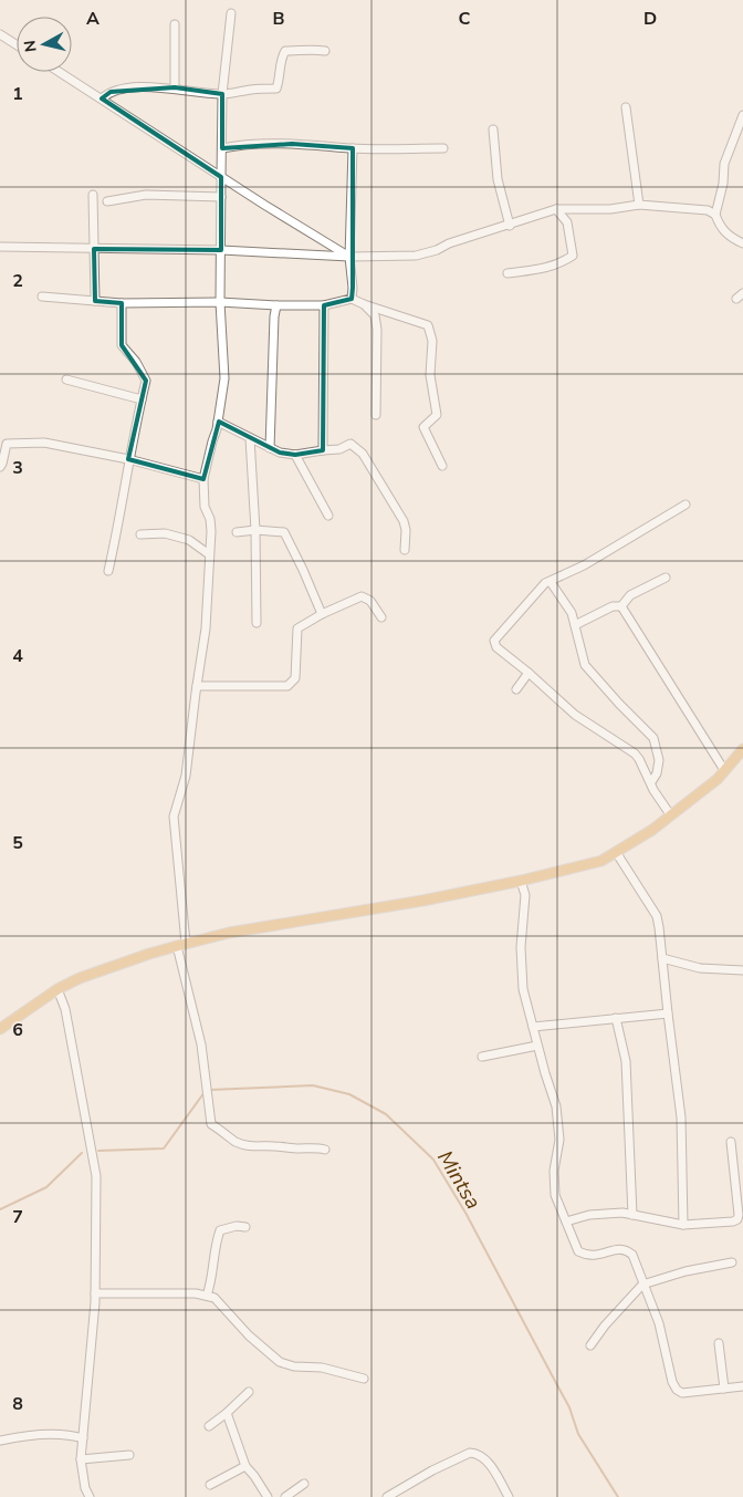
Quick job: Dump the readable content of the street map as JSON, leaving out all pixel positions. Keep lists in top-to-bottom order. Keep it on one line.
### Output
{"water":["Mintsa"],"north":"left","grid":{"columns":["A","B","C","D"],"rows":["1","2","3","4","5","6","7","8"]}}
